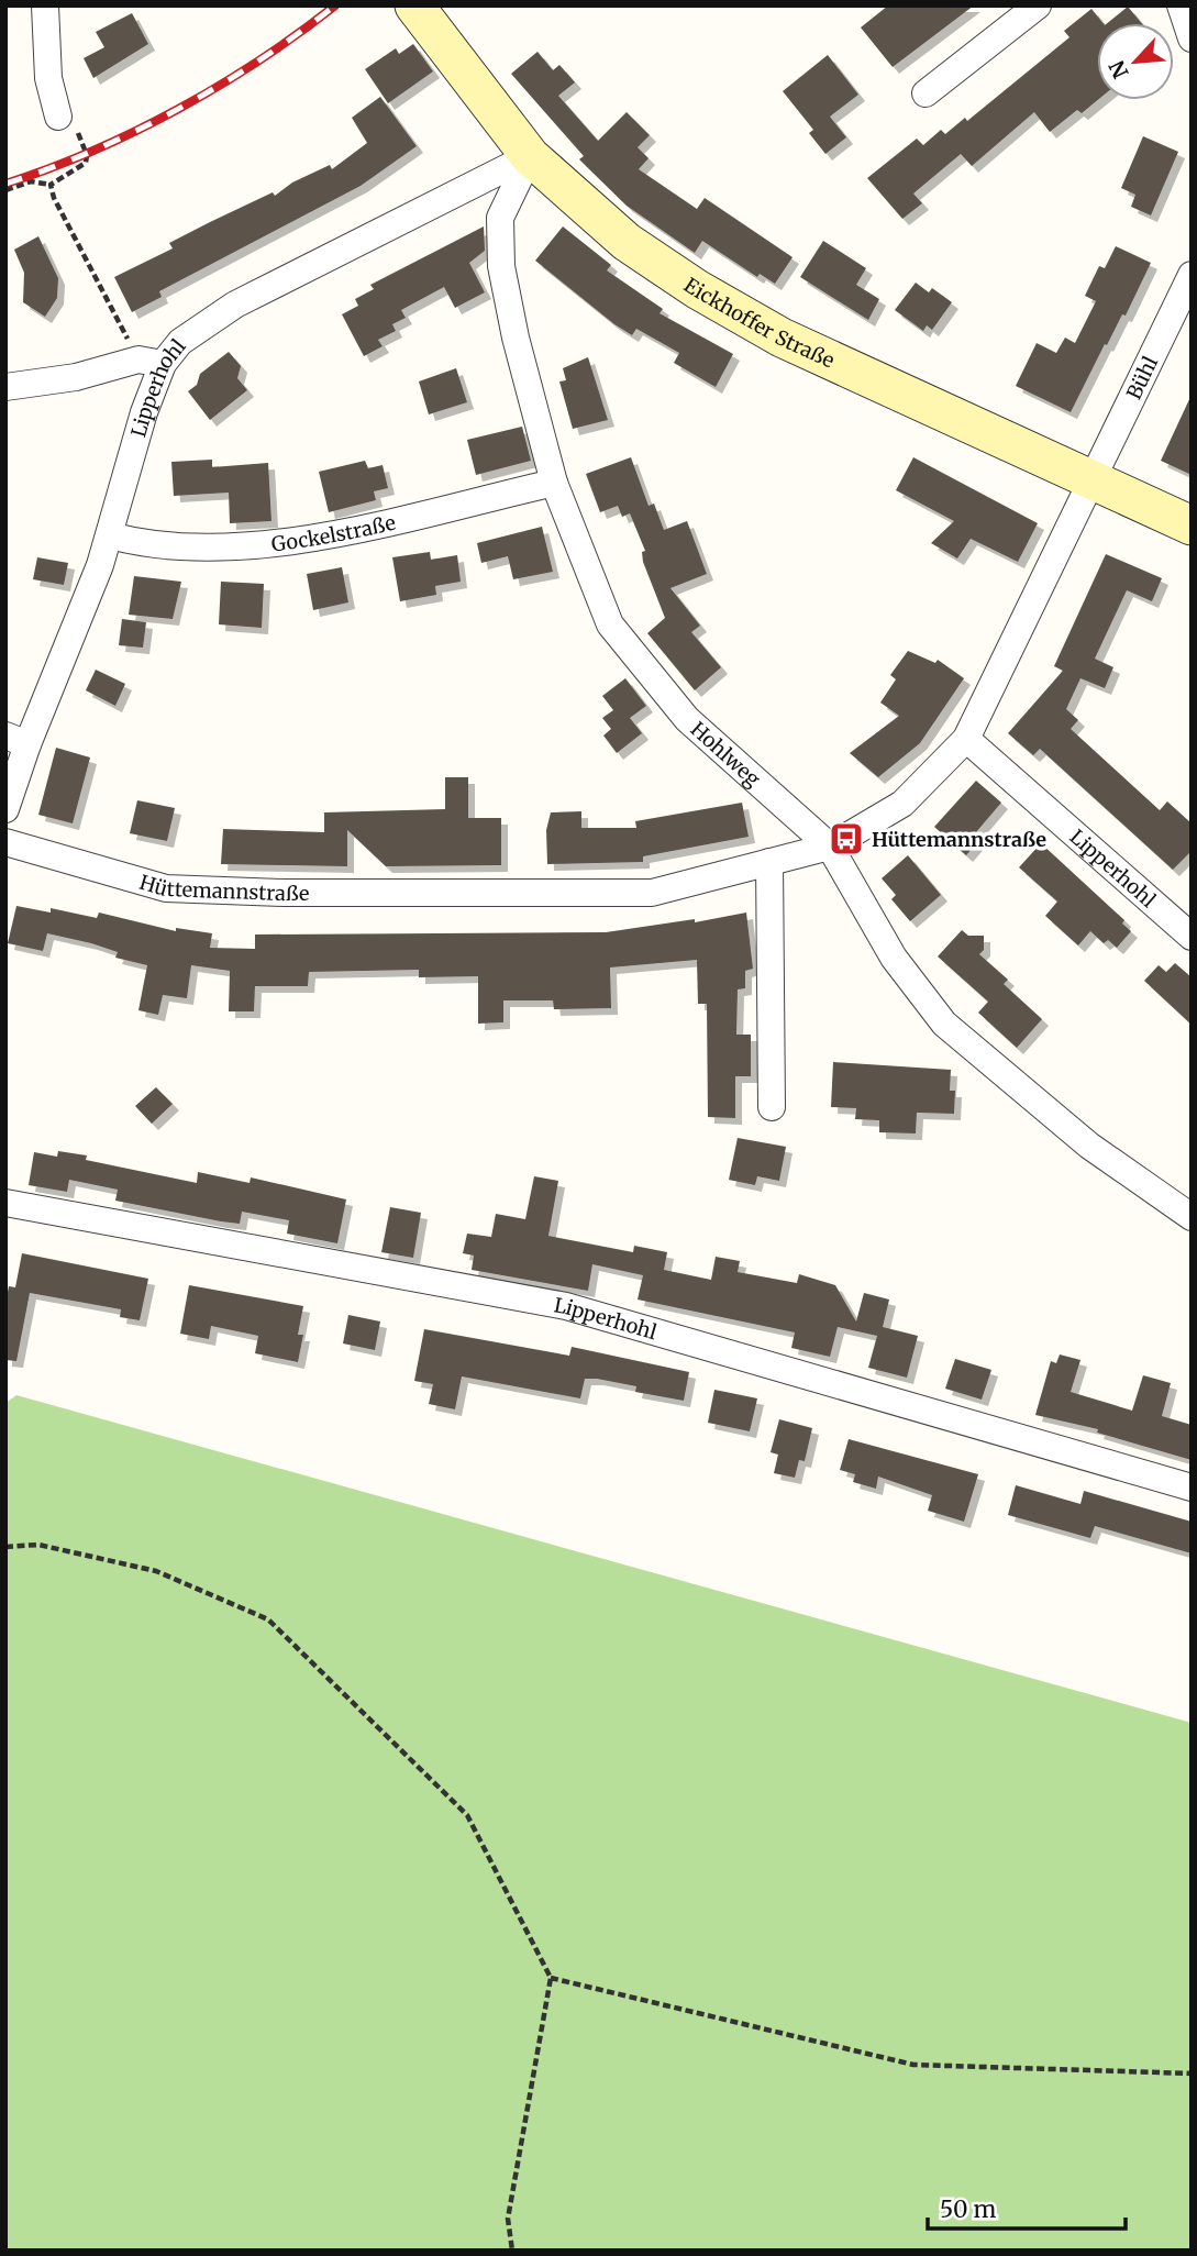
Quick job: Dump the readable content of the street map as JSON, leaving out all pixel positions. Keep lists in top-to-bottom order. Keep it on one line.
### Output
{"streets":{"main road":["Eickhoffer Straße"],"street":["Bühl","Lipperhohl","Gockelstraße","Hohlweg","Hüttemannstraße"]},"crossings":[["Eickhoffer Straße","Bühl"],["Eickhoffer Straße","Lipperhohl"],["Eickhoffer Straße","Hohlweg"],["Eickhoffer Straße","Hüttemannstraße"],["Bühl","Hüttemannstraße"],["Lipperhohl","Gockelstraße"],["Lipperhohl","Hohlweg"],["Lipperhohl","Hüttemannstraße"],["Gockelstraße","Hohlweg"],["Hohlweg","Hüttemannstraße"]],"places":{"bus stop":["Hüttemannstraße"]},"scale_bar":"50 m","north":"bottom left"}
